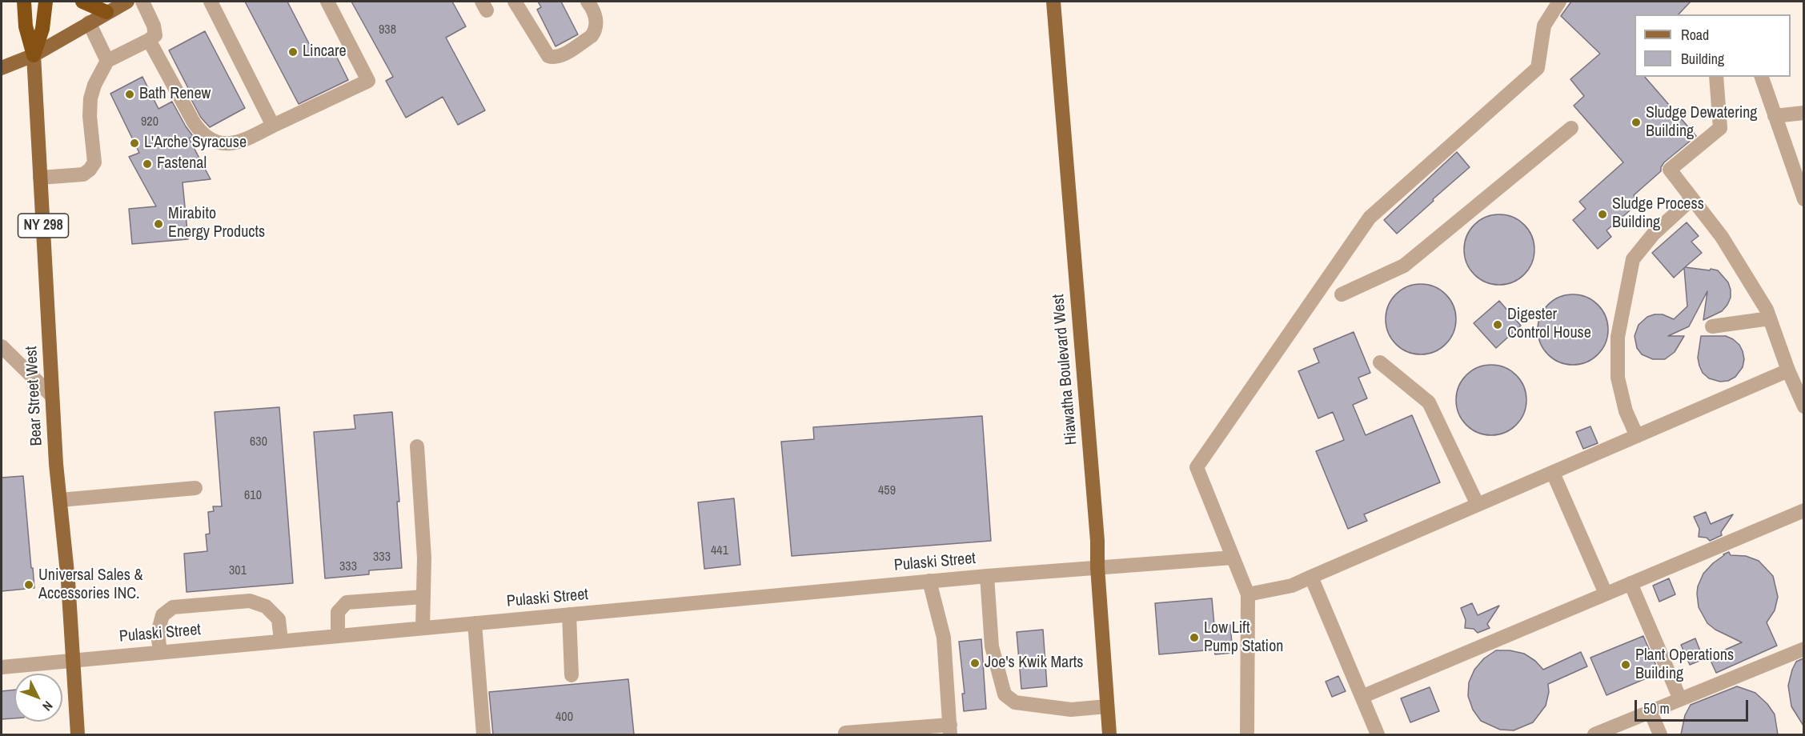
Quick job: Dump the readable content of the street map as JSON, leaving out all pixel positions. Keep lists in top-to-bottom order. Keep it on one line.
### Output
{"streets":{"main road":["NY 298","Hiawatha Boulevard West","Bear Street West"],"street":["Pulaski Street"]},"crossings":[["Hiawatha Boulevard West","Pulaski Street"],["Bear Street West","Pulaski Street"]],"places":["Lincare","Bath Renew","Sludge Dewatering Building","L'Arche Syracuse","Fastenal","Sludge Process Building","Mirabito Energy Products","Digester Control House","Universal Sales & Accessories INC.","Low Lift Pump Station","Joe's Kwik Marts","Plant Operations Building"],"house_numbers":["938","920","630","459","610","441","333","333","301","400"],"legend":["Road","Building"],"scale_bar":"50 m","north":"bottom right"}
